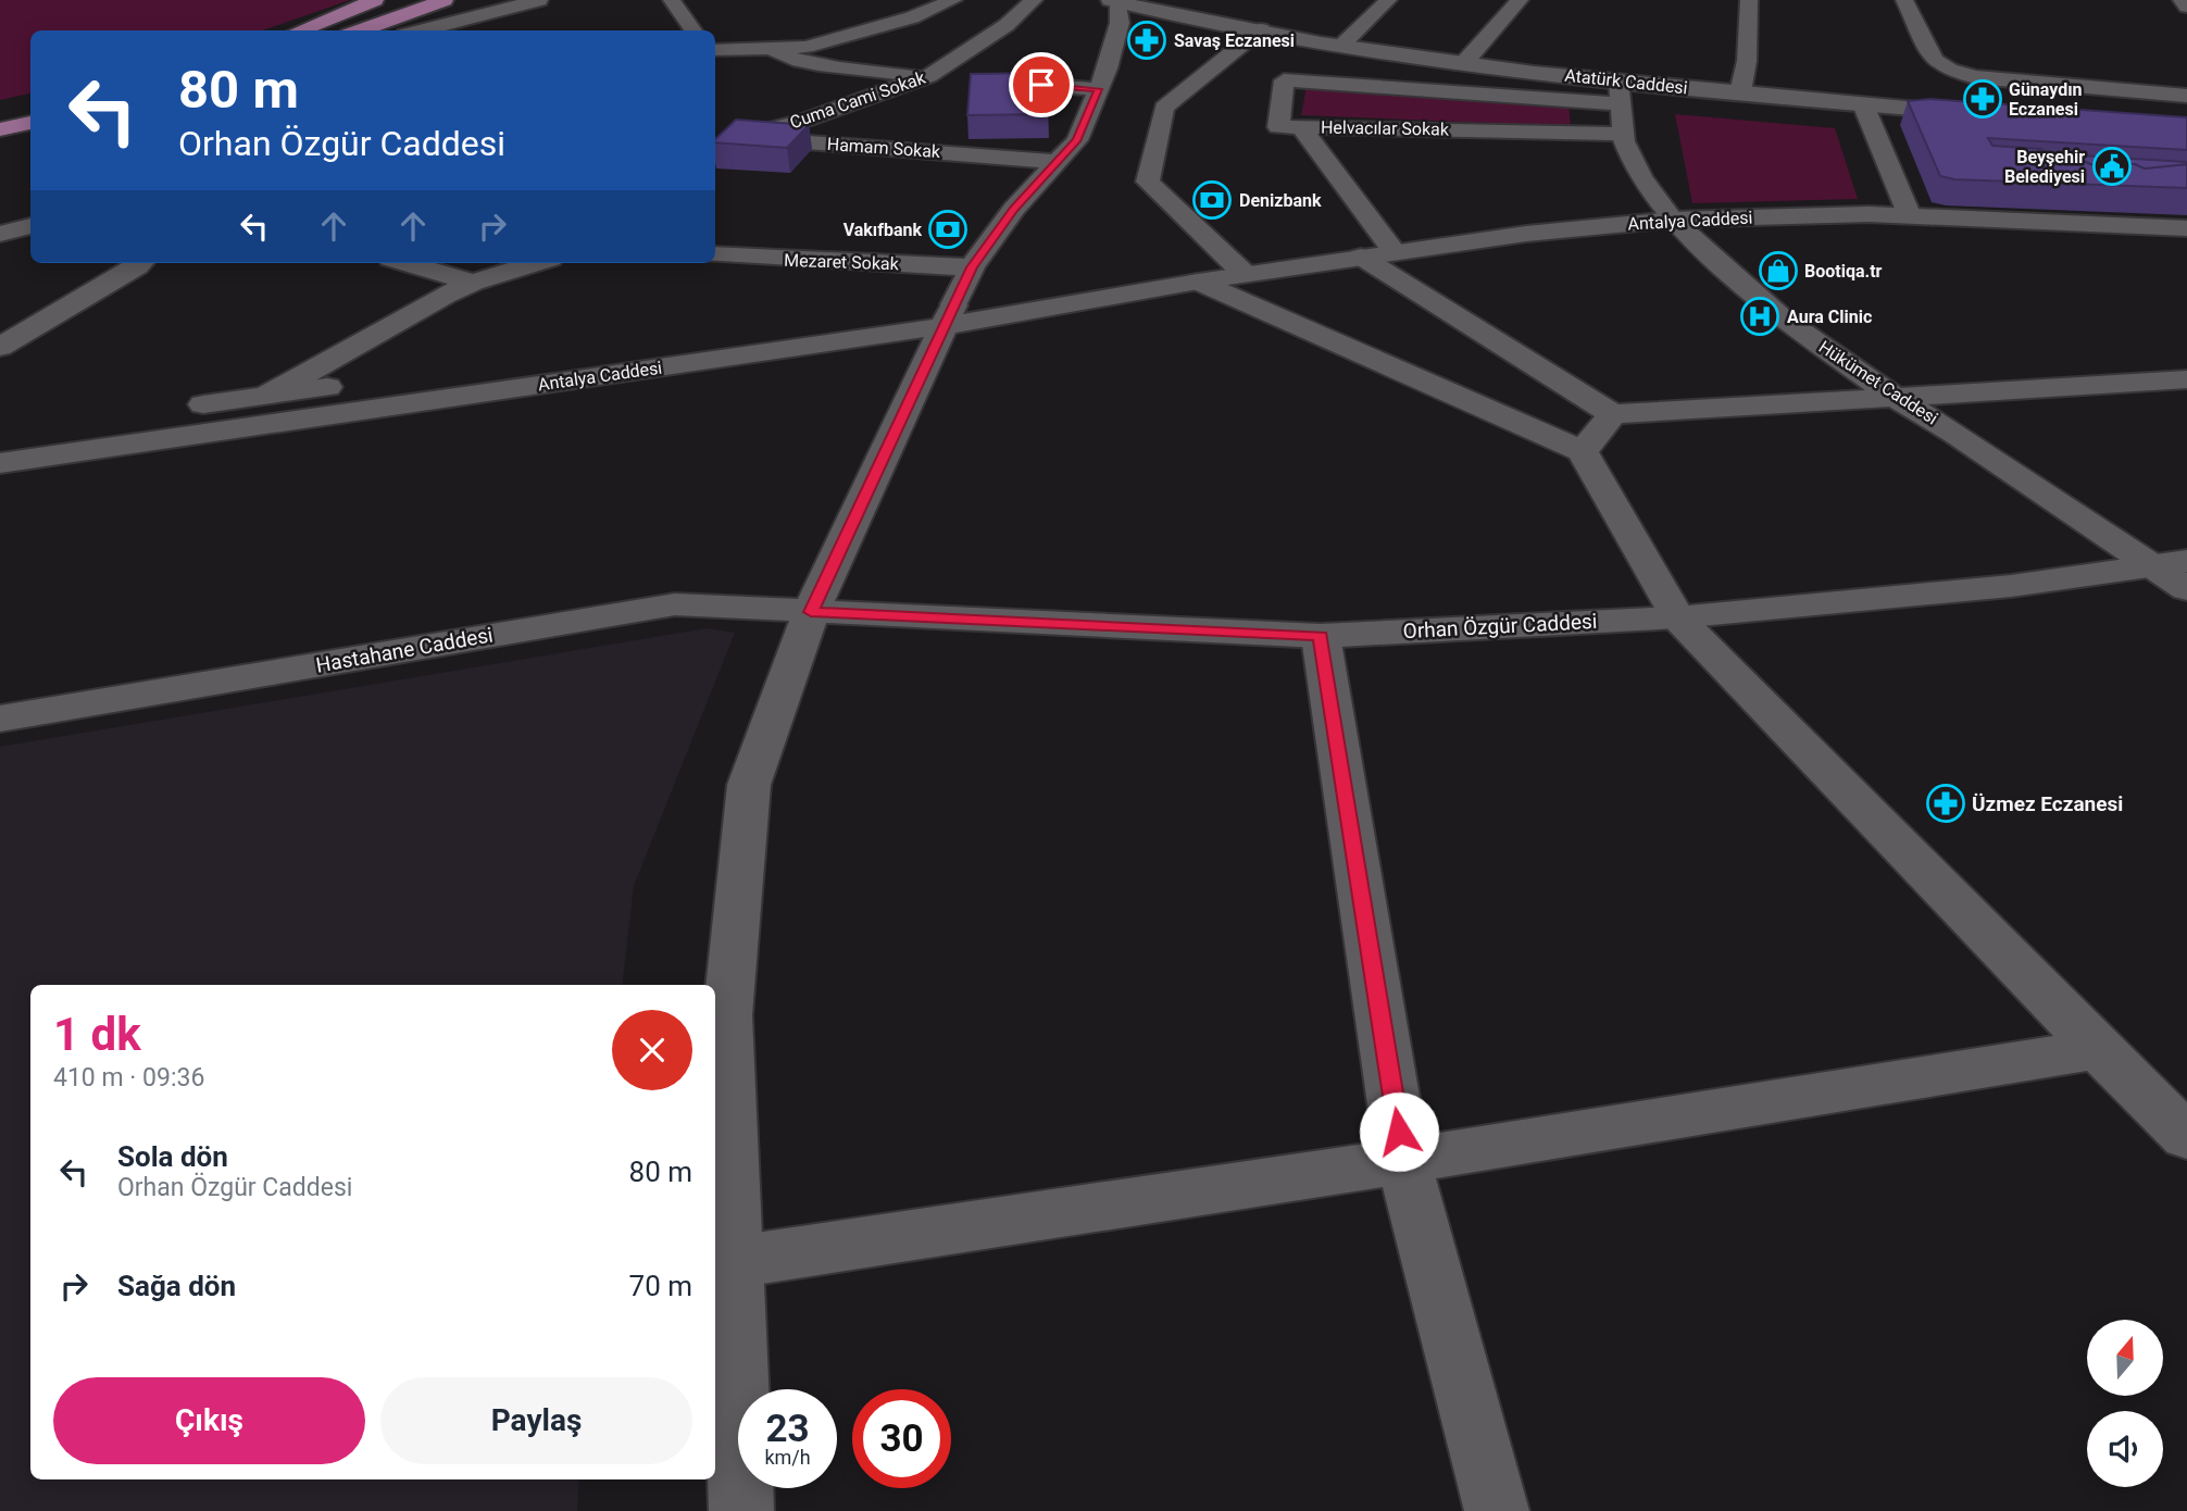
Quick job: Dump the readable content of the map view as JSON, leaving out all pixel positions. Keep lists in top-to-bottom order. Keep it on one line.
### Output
{"streets":{"street":["Atatürk Caddesi","Cuma Cami Sokak","Helvacılar Sokak","Hamam Sokak","Antalya Caddesi","Mezaret Sokak","Hükümet Caddesi","Orhan Özgür Caddesi","Hastahane Caddesi"]},"crossings":[["Atatürk Caddesi","Hükümet Caddesi"],["Cuma Cami Sokak","Hamam Sokak"],["Helvacılar Sokak","Antalya Caddesi"],["Helvacılar Sokak","Hükümet Caddesi"],["Antalya Caddesi","Hükümet Caddesi"],["Hükümet Caddesi","Orhan Özgür Caddesi"],["Orhan Özgür Caddesi","Hastahane Caddesi"]],"places":{"pharmacy":["Savaş Eczanesi","Günaydın Eczanesi","Üzmez Eczanesi"],"public building":["Beyşehir Belediyesi"],"bank":["Denizbank","Vakıfbank"],"shop":["Bootiqa.tr"],"hospital":["Aura Clinic"]},"north":"top","page":{"turn":["80 m","Orhan Özgür Caddesi"],"heading":["1 dk","410 m · 09:36"],"list":[{"name":"Sola dön","note":"Orhan Özgür Caddesi","value":"80 m"},{"name":"Sağa dön","value":"70 m"}],"buttons":["Çıkış","Paylaş"],"speed":"23 km/h","limit":"30"}}
